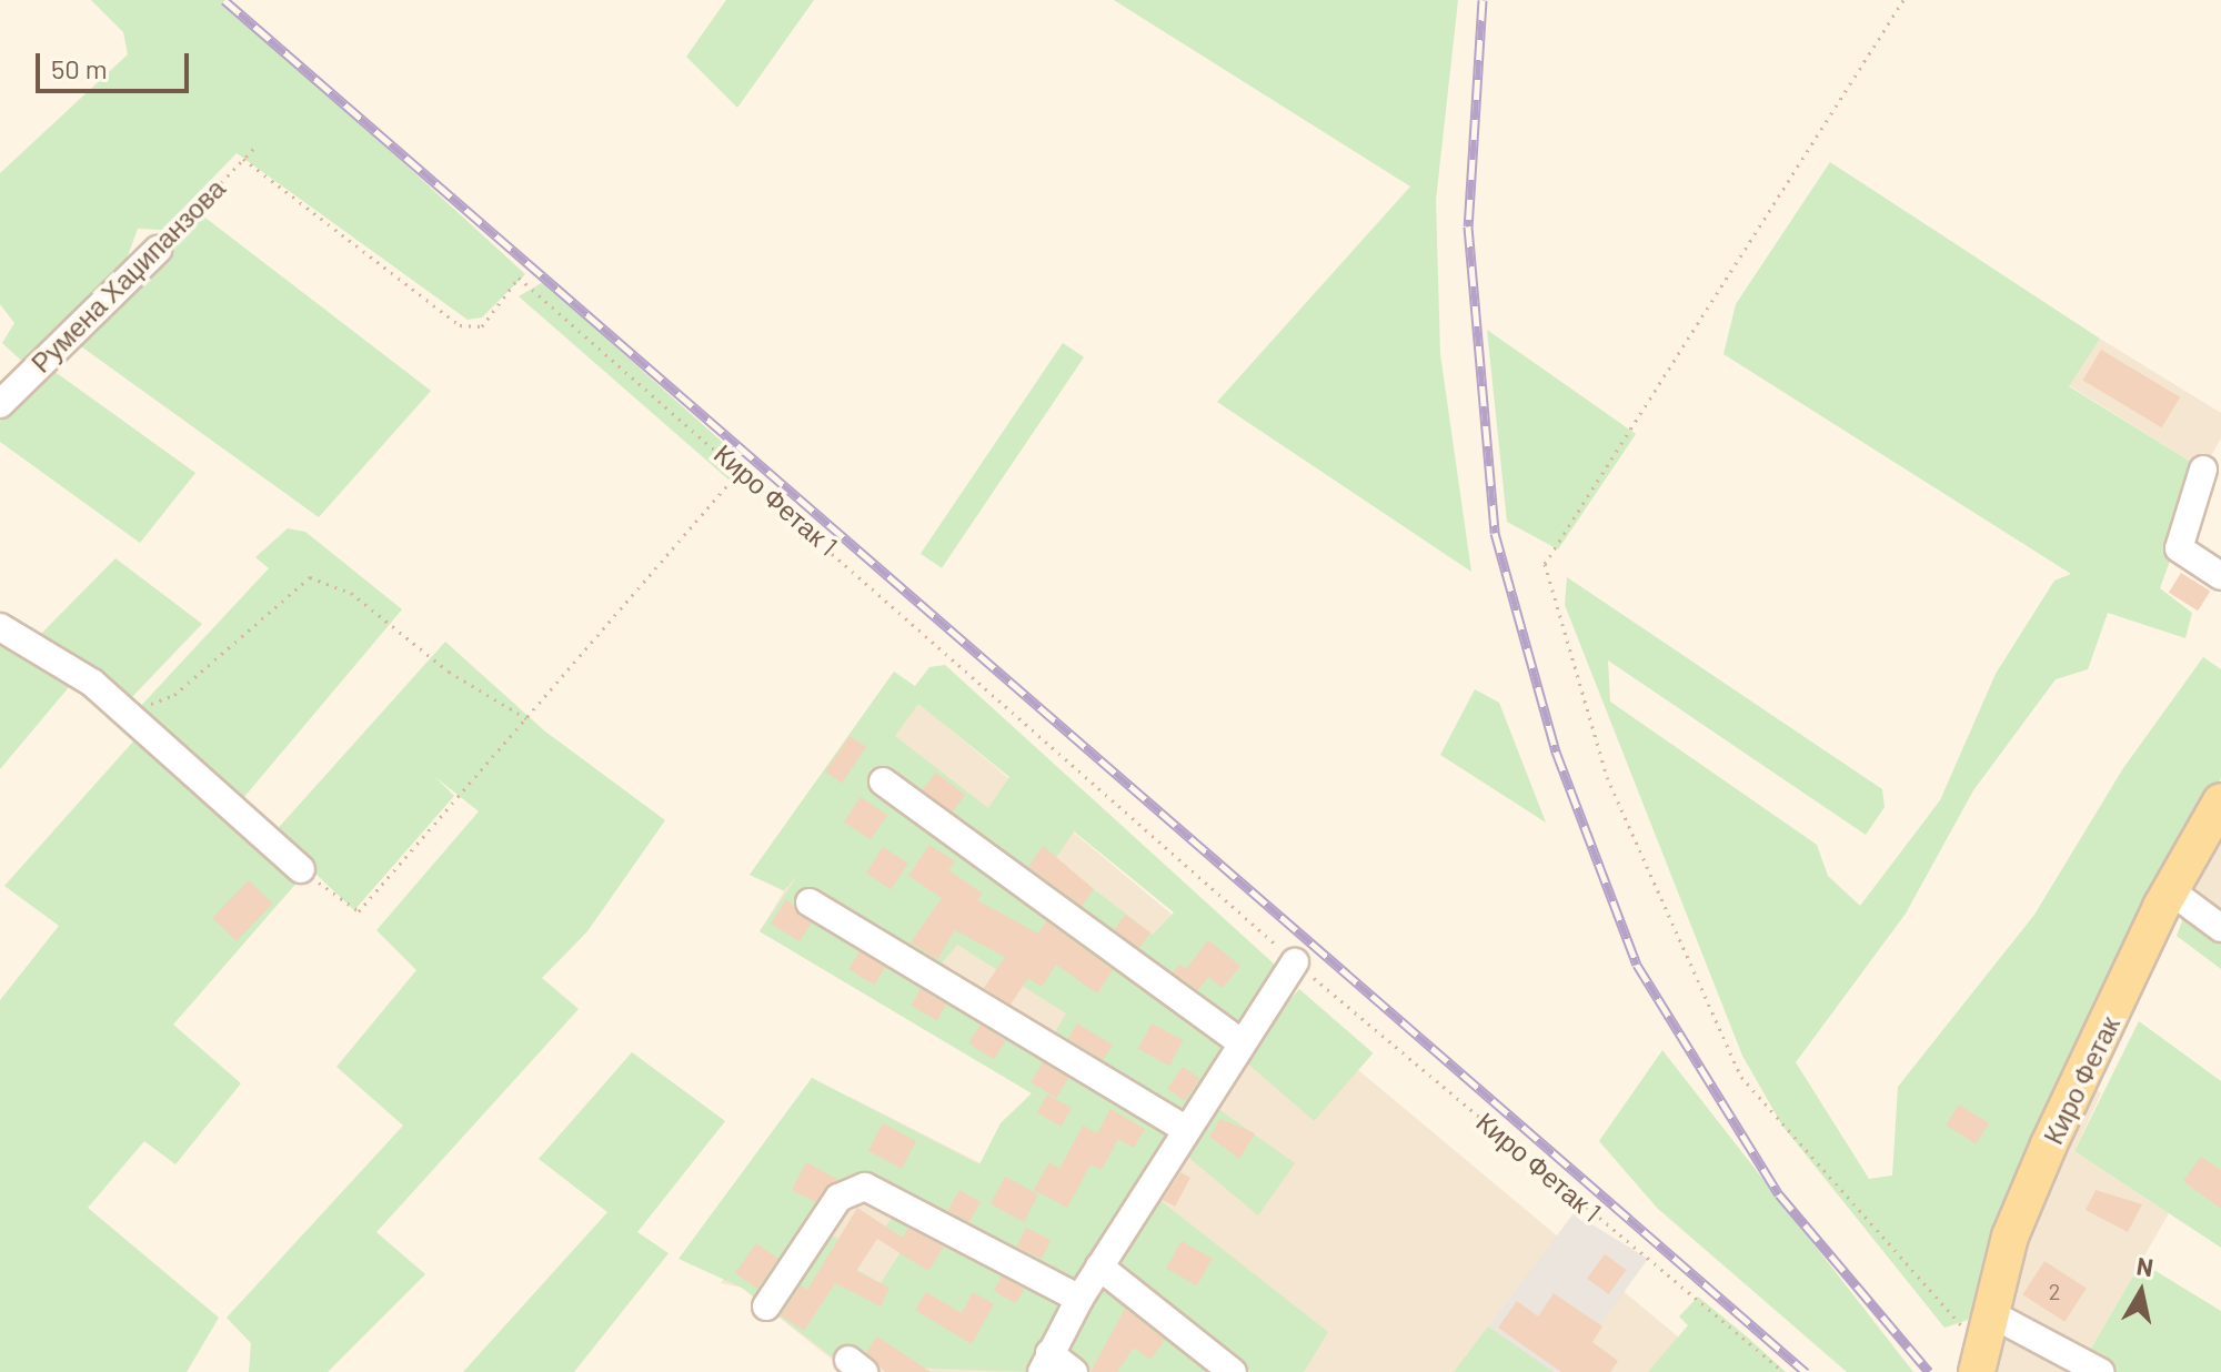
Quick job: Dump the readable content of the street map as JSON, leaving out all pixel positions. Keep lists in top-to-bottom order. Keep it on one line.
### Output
{"streets":{"main road":["Киро Фетак"],"street":["Румена Хаџипанзова"],"path":["Киро Фетак 1"]},"crossings":[["Румена Хаџипанзова","Киро Фетак 1"]],"house_numbers":["2"],"scale_bar":"50 m","north":"top"}
